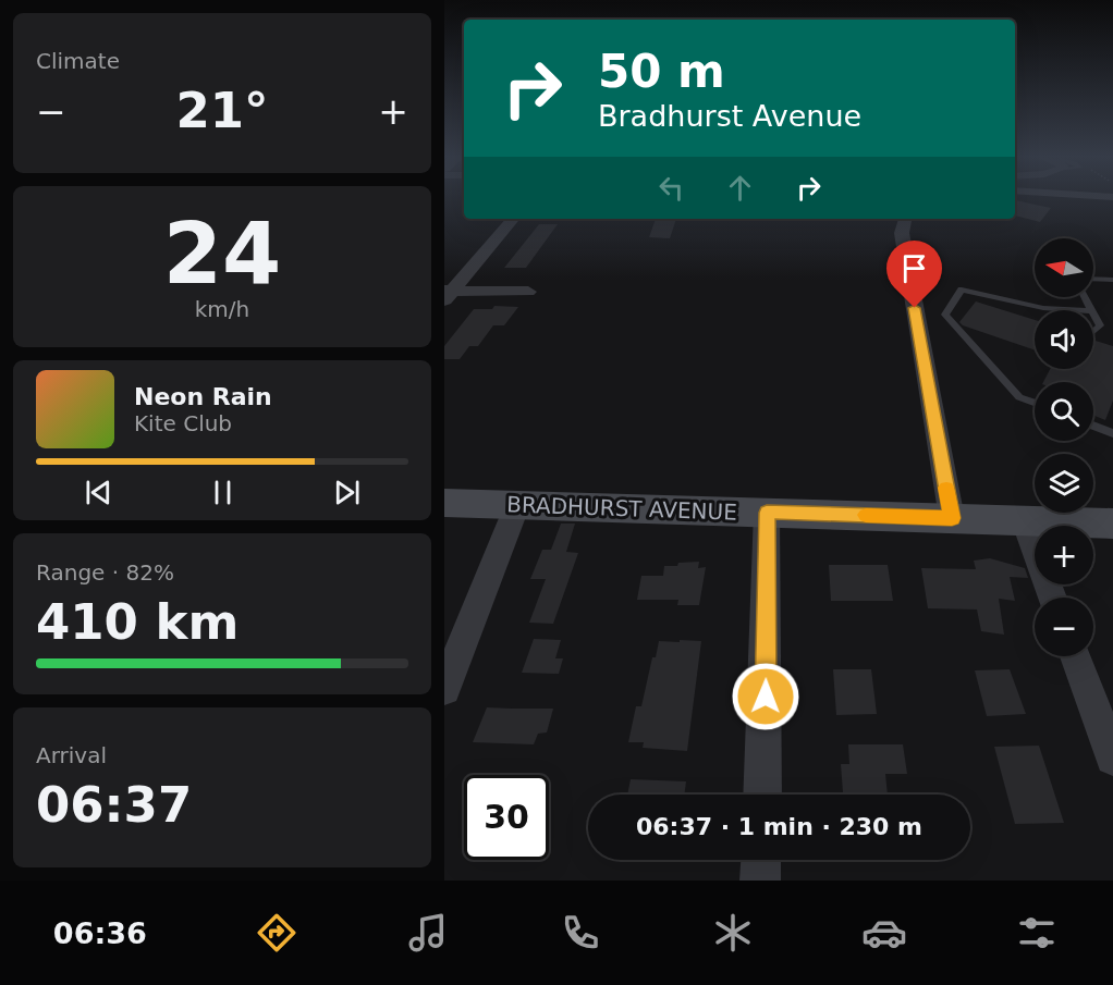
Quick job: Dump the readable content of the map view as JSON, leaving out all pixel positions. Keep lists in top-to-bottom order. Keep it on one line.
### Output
{"streets":{"main road":["BRADHURST AVENUE"]},"north":"left","page":{"tile":["Climate",["24","km/h"],["Range · 82%","410 km"],["Arrival","06:37"]],"turn":["50 m","Bradhurst Avenue"],"heat":["−","21°","+"],"map_buttons":["+","−"],"song":["Neon Rain","Kite Club"],"limit":"30","trip":"06:37 · 1 min · 230 m","tabs":"06:36"}}
